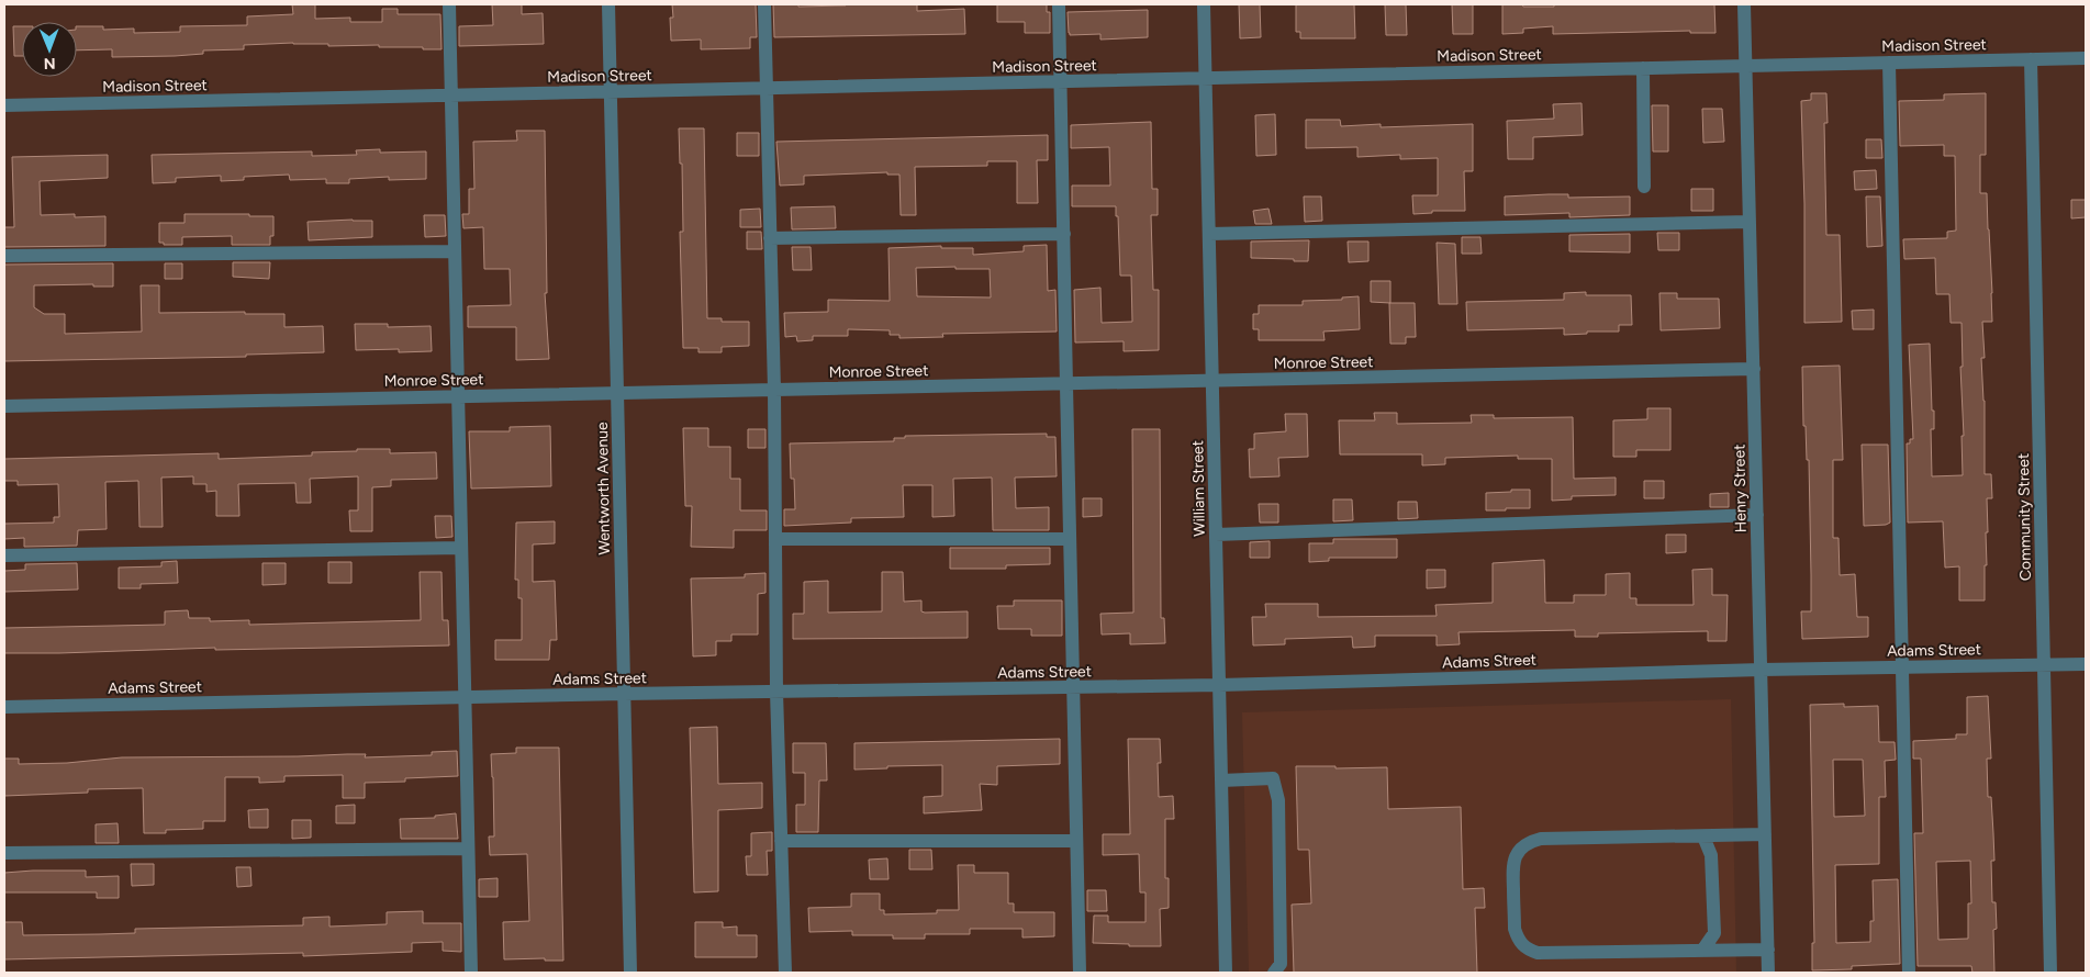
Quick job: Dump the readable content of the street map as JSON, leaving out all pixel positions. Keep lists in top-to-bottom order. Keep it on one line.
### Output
{"streets":{"street":["Madison Street","Monroe Street","Wentworth Avenue","William Street","Henry Street","Community Street","Adams Street"]},"crossings":[["Madison Street","Wentworth Avenue"],["Madison Street","William Street"],["Madison Street","Henry Street"],["Madison Street","Community Street"],["Monroe Street","Wentworth Avenue"],["Monroe Street","William Street"],["Monroe Street","Henry Street"],["Wentworth Avenue","Adams Street"],["William Street","Adams Street"],["Henry Street","Adams Street"],["Community Street","Adams Street"]],"north":"bottom"}
